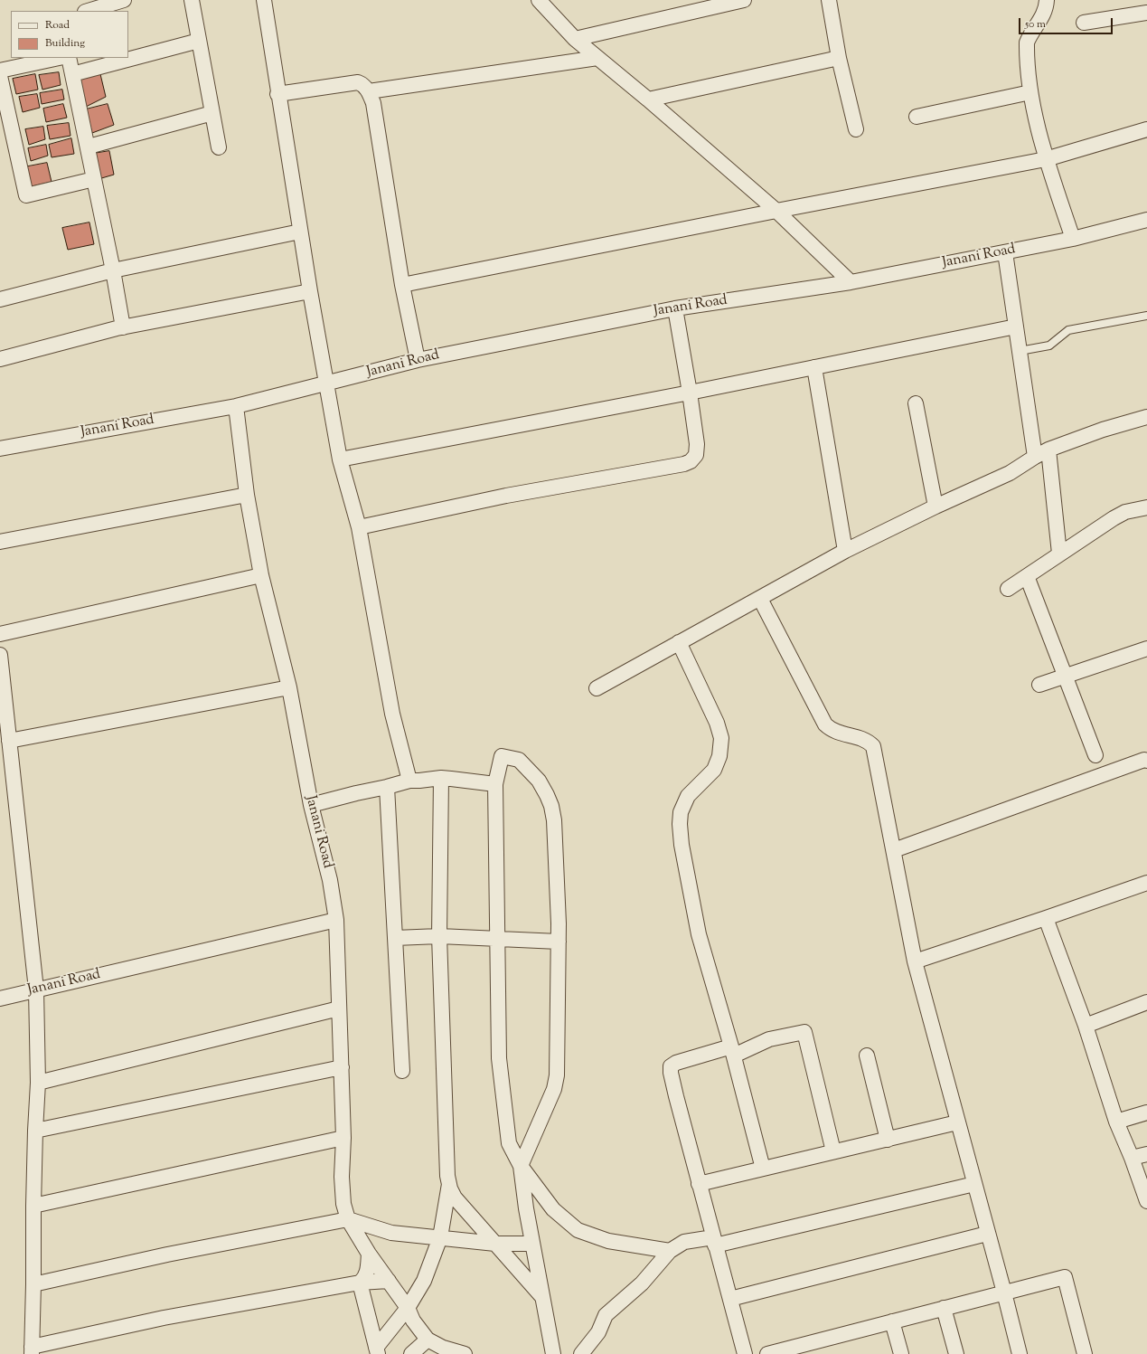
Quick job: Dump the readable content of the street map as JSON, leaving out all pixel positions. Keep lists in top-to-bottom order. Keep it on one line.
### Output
{"streets":{"street":["Janani Road"]},"legend":["Road","Building"],"scale_bar":"50 m"}
